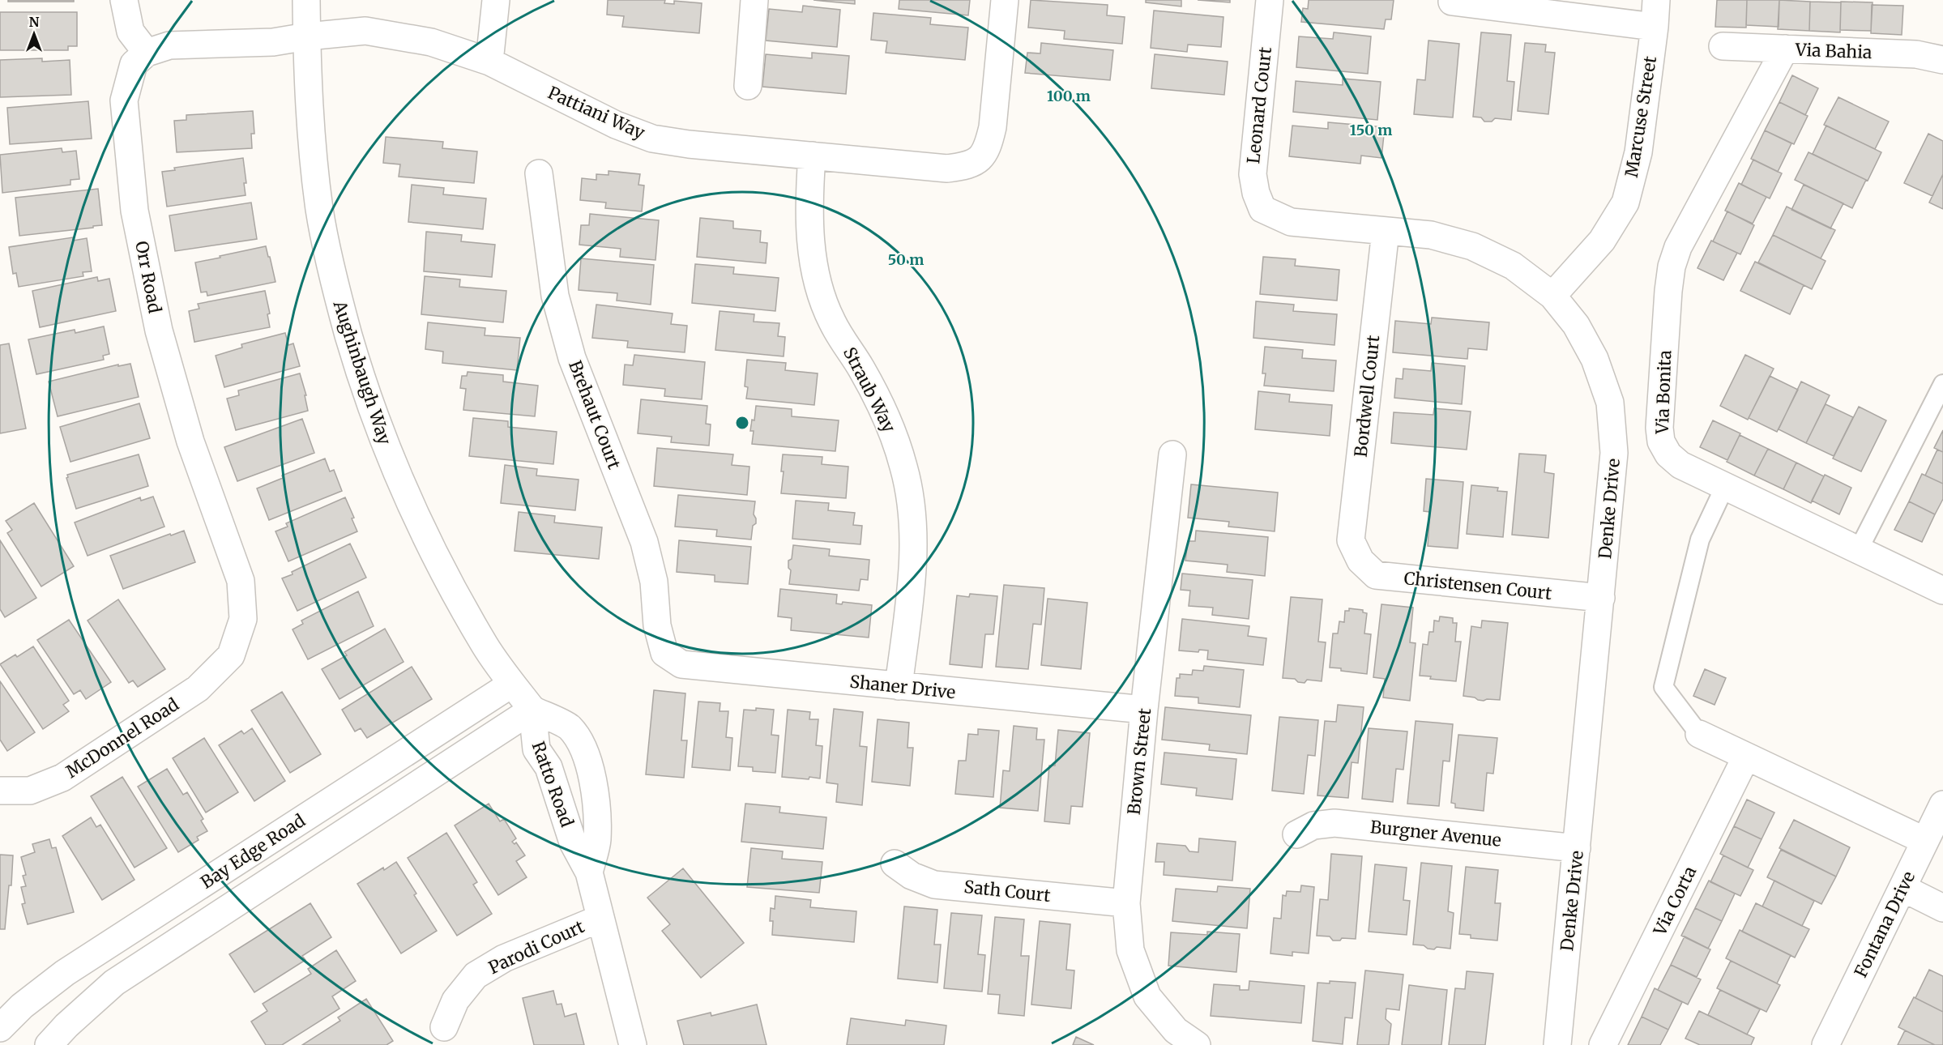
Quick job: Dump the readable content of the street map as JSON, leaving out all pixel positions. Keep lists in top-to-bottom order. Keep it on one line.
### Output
{"streets":{"street":["Via Bahia","Leonard Court","Pattiani Way","Marcuse Street","Orr Road","Aughinbaugh Way","Straub Way","Via Bonita","Bordwell Court","Brehaut Court","Denke Drive","Christensen Court","Shaner Drive","McDonnel Road","Brown Street","Ratto Road","Burgner Avenue","Bay Edge Road","Sath Court","Via Corta","Fontana Drive","Parodi Court"]},"crossings":[["Via Bahia","Via Bonita"],["Leonard Court","Denke Drive"],["Pattiani Way","Aughinbaugh Way"],["Pattiani Way","Straub Way"],["Marcuse Street","Denke Drive"],["Orr Road","McDonnel Road"],["Aughinbaugh Way","Ratto Road"],["Aughinbaugh Way","Bay Edge Road"],["Straub Way","Shaner Drive"],["Bordwell Court","Denke Drive"],["Bordwell Court","Christensen Court"],["Brehaut Court","Shaner Drive"],["Denke Drive","Christensen Court"],["Denke Drive","Burgner Avenue"],["Shaner Drive","Brown Street"],["Brown Street","Sath Court"],["Ratto Road","Bay Edge Road"],["Ratto Road","Parodi Court"]],"north":"top","rings":["100 m","150 m","50 m"]}
